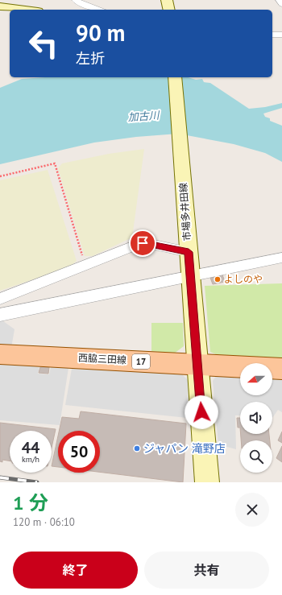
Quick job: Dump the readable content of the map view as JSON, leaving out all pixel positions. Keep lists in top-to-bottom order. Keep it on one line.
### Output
{"streets":{"main road":["市場多井田線","西脇三田線","17"]},"crossings":[["市場多井田線","西脇三田線"]],"water":["加古川"],"places":["よしのや","ジャパン 滝野店"],"north":"left","page":{"turn":["90 m","左折"],"speed":"44 km/h","limit":"50","heading":["1 分","120 m · 06:10"],"buttons":["終了","共有"]}}
